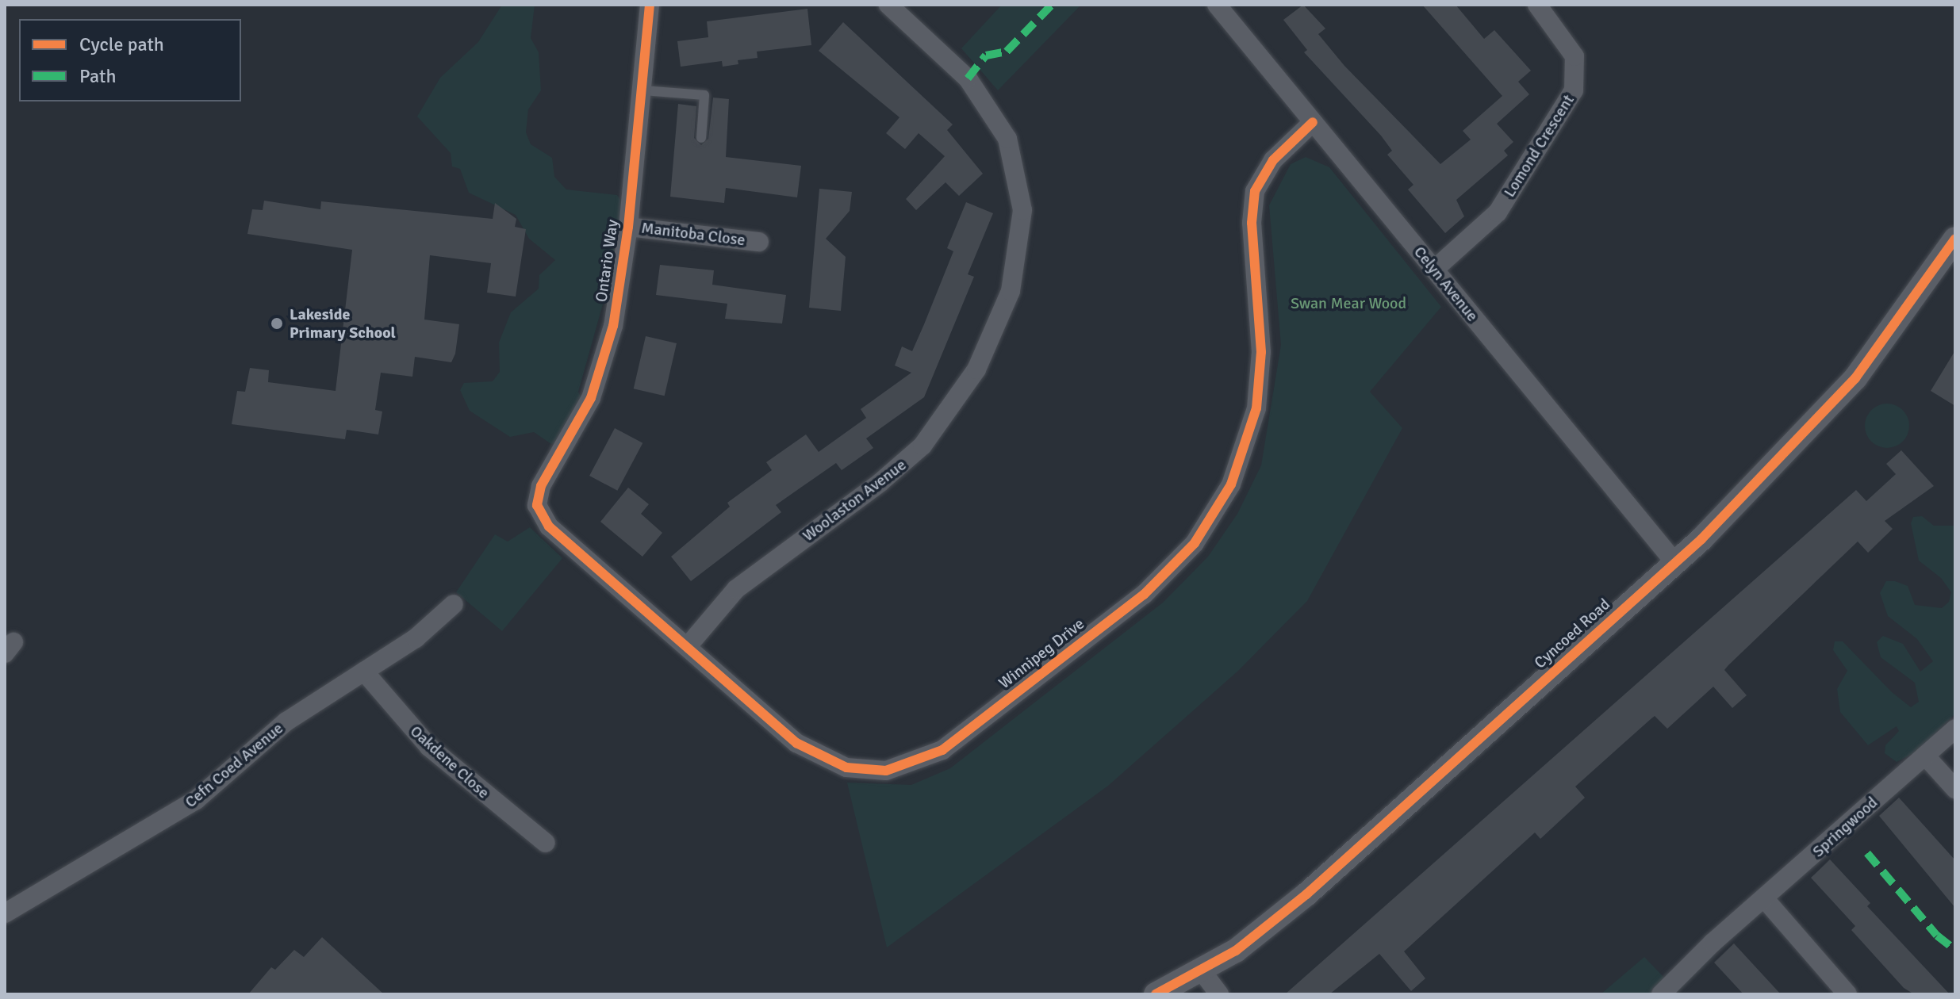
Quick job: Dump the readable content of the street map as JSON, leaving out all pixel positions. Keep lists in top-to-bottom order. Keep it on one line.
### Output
{"streets":{"street":["Lomond Crescent","Manitoba Close","Ontario Way","Celyn Avenue","Woolaston Avenue","Cyncoed Road","Winnipeg Drive","Oakdene Close","Cefn Coed Avenue","Springwood"]},"crossings":[["Lomond Crescent","Celyn Avenue"],["Manitoba Close","Ontario Way"],["Ontario Way","Winnipeg Drive"],["Celyn Avenue","Cyncoed Road"],["Celyn Avenue","Winnipeg Drive"],["Woolaston Avenue","Winnipeg Drive"],["Oakdene Close","Cefn Coed Avenue"]],"parks":["Swan Mear Wood"],"places":["Lakeside Primary School"],"legend":["Cycle path","Path"]}
